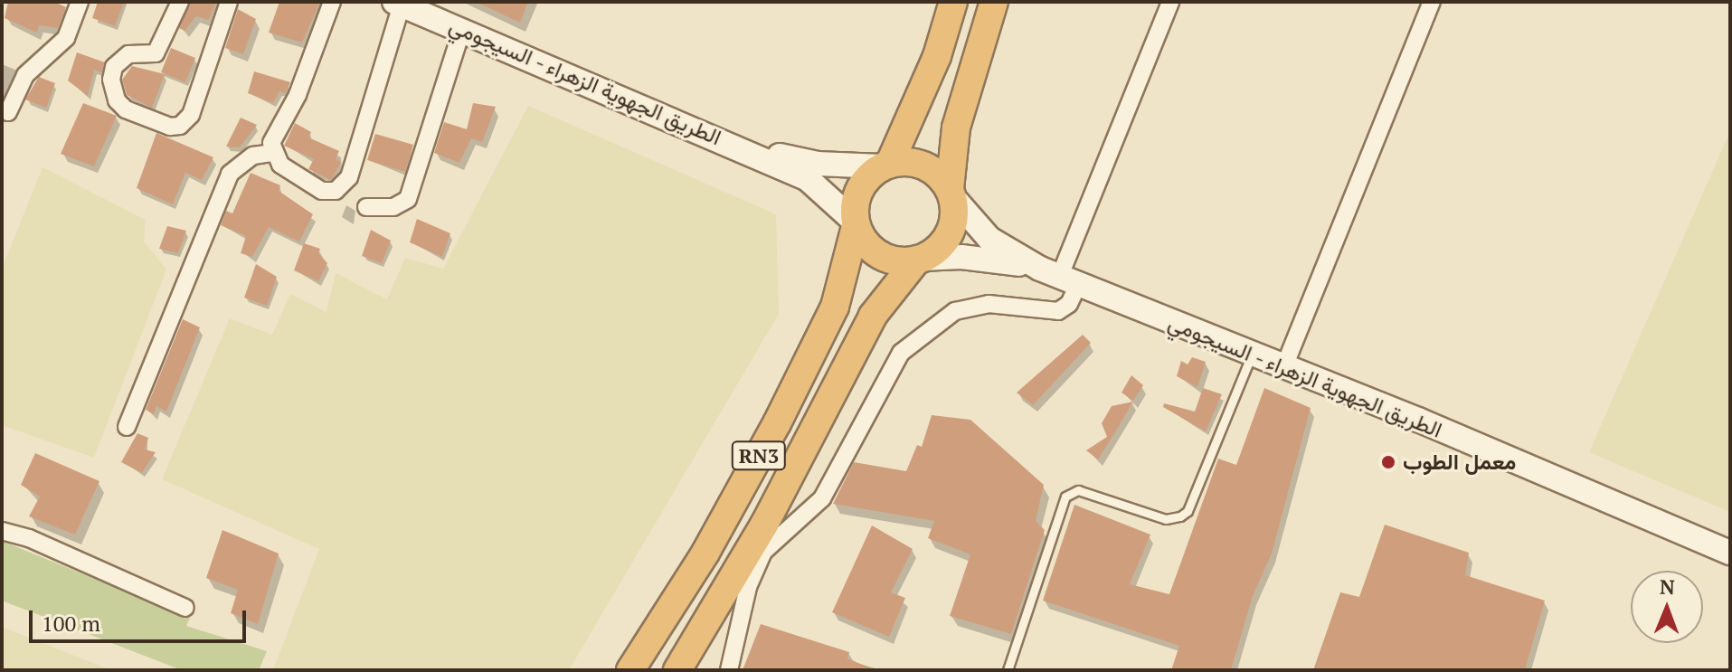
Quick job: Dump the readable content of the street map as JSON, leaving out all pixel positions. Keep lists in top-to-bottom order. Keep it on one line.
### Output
{"streets":{"highway":["RN3"],"main road":["الطريق الجهوية الزهراء - السيجومي"]},"crossings":[["الطريق الجهوية الزهراء - السيجومي","RN3"]],"places":["معمل الطوب"],"scale_bar":"100 m","north":"top"}
